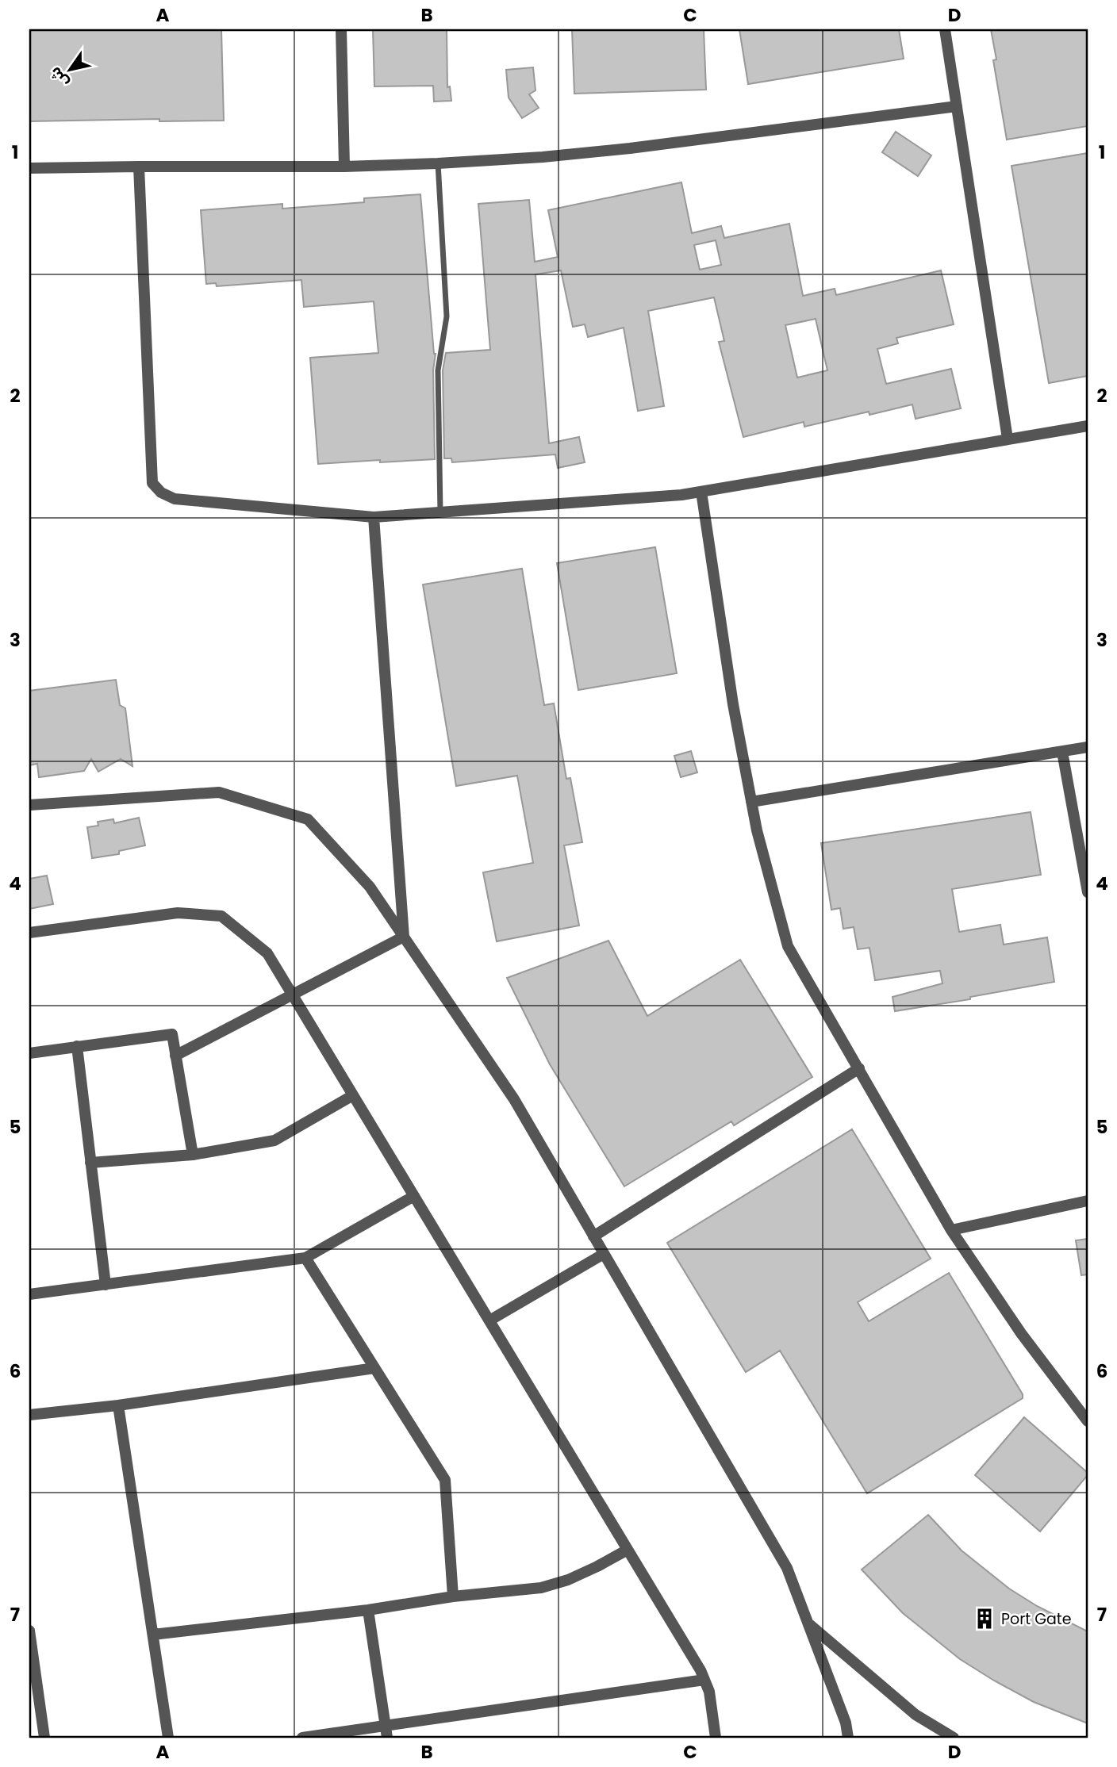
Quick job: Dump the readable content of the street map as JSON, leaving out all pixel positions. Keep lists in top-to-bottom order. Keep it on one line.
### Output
{"places":{"building":["Port Gate"]},"north":"bottom left","grid":{"columns":["A","B","C","D"],"rows":["1","2","3","4","5","6","7"]}}
